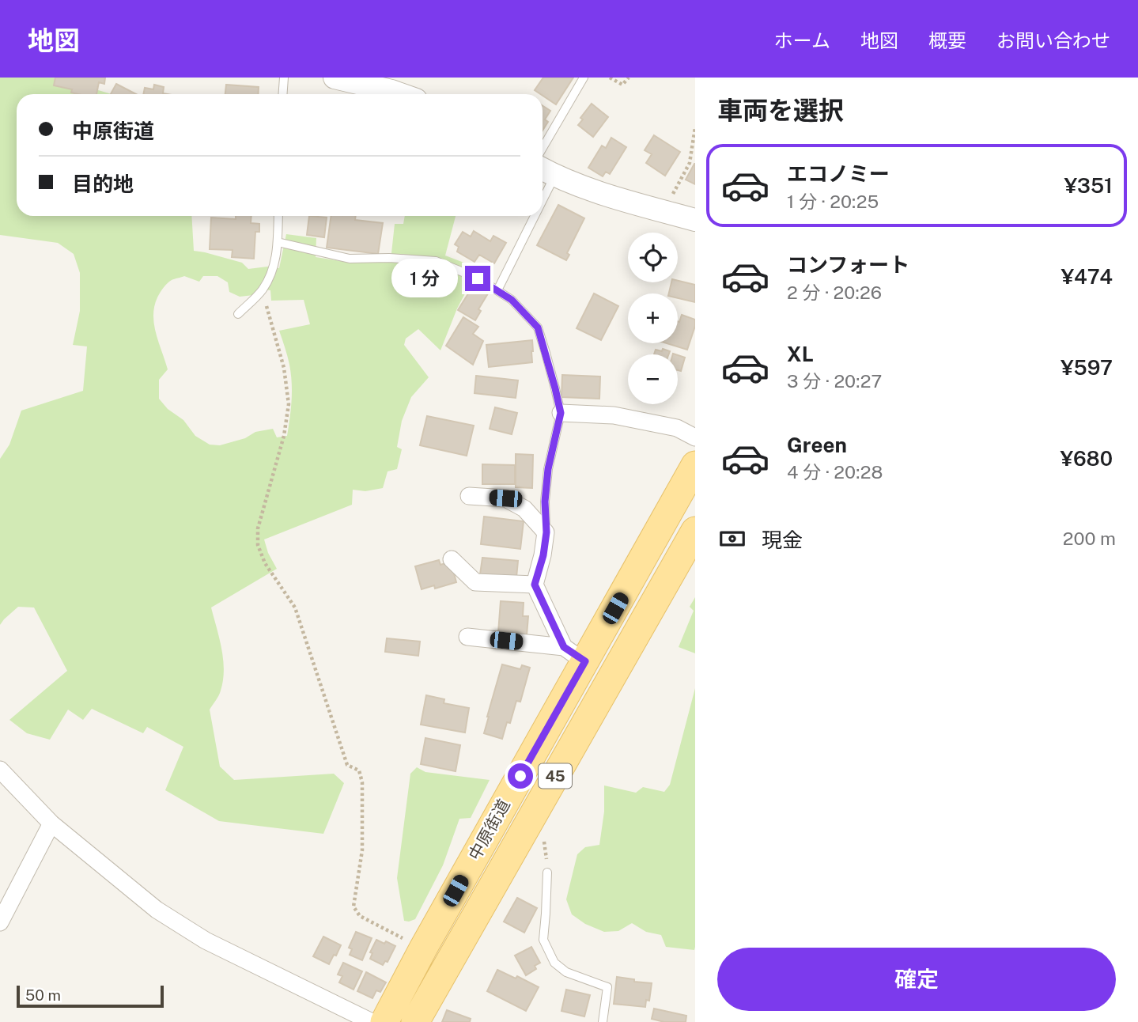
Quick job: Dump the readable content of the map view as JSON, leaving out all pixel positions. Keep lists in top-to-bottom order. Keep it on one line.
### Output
{"streets":{"main road":["45","中原街道"]},"scale_bar":"50 m","page":{"header":"地図","nav":["ホーム","地図","概要","お問い合わせ"],"heading":"車両を選択","banner":["中原街道","目的地"],"list":[{"name":"エコノミー","note":"1 分 · 20:25","value":"¥351"},{"name":"コンフォート","note":"2 分 · 20:26","value":"¥474"},{"name":"XL","note":"3 分 · 20:27","value":"¥597"},{"name":"Green","note":"4 分 · 20:28","value":"¥680"}],"map_buttons":["+","−"],"bubble":"1 分","pay":["現金","200 m"],"buttons":"確定","scale":"50 m"}}
